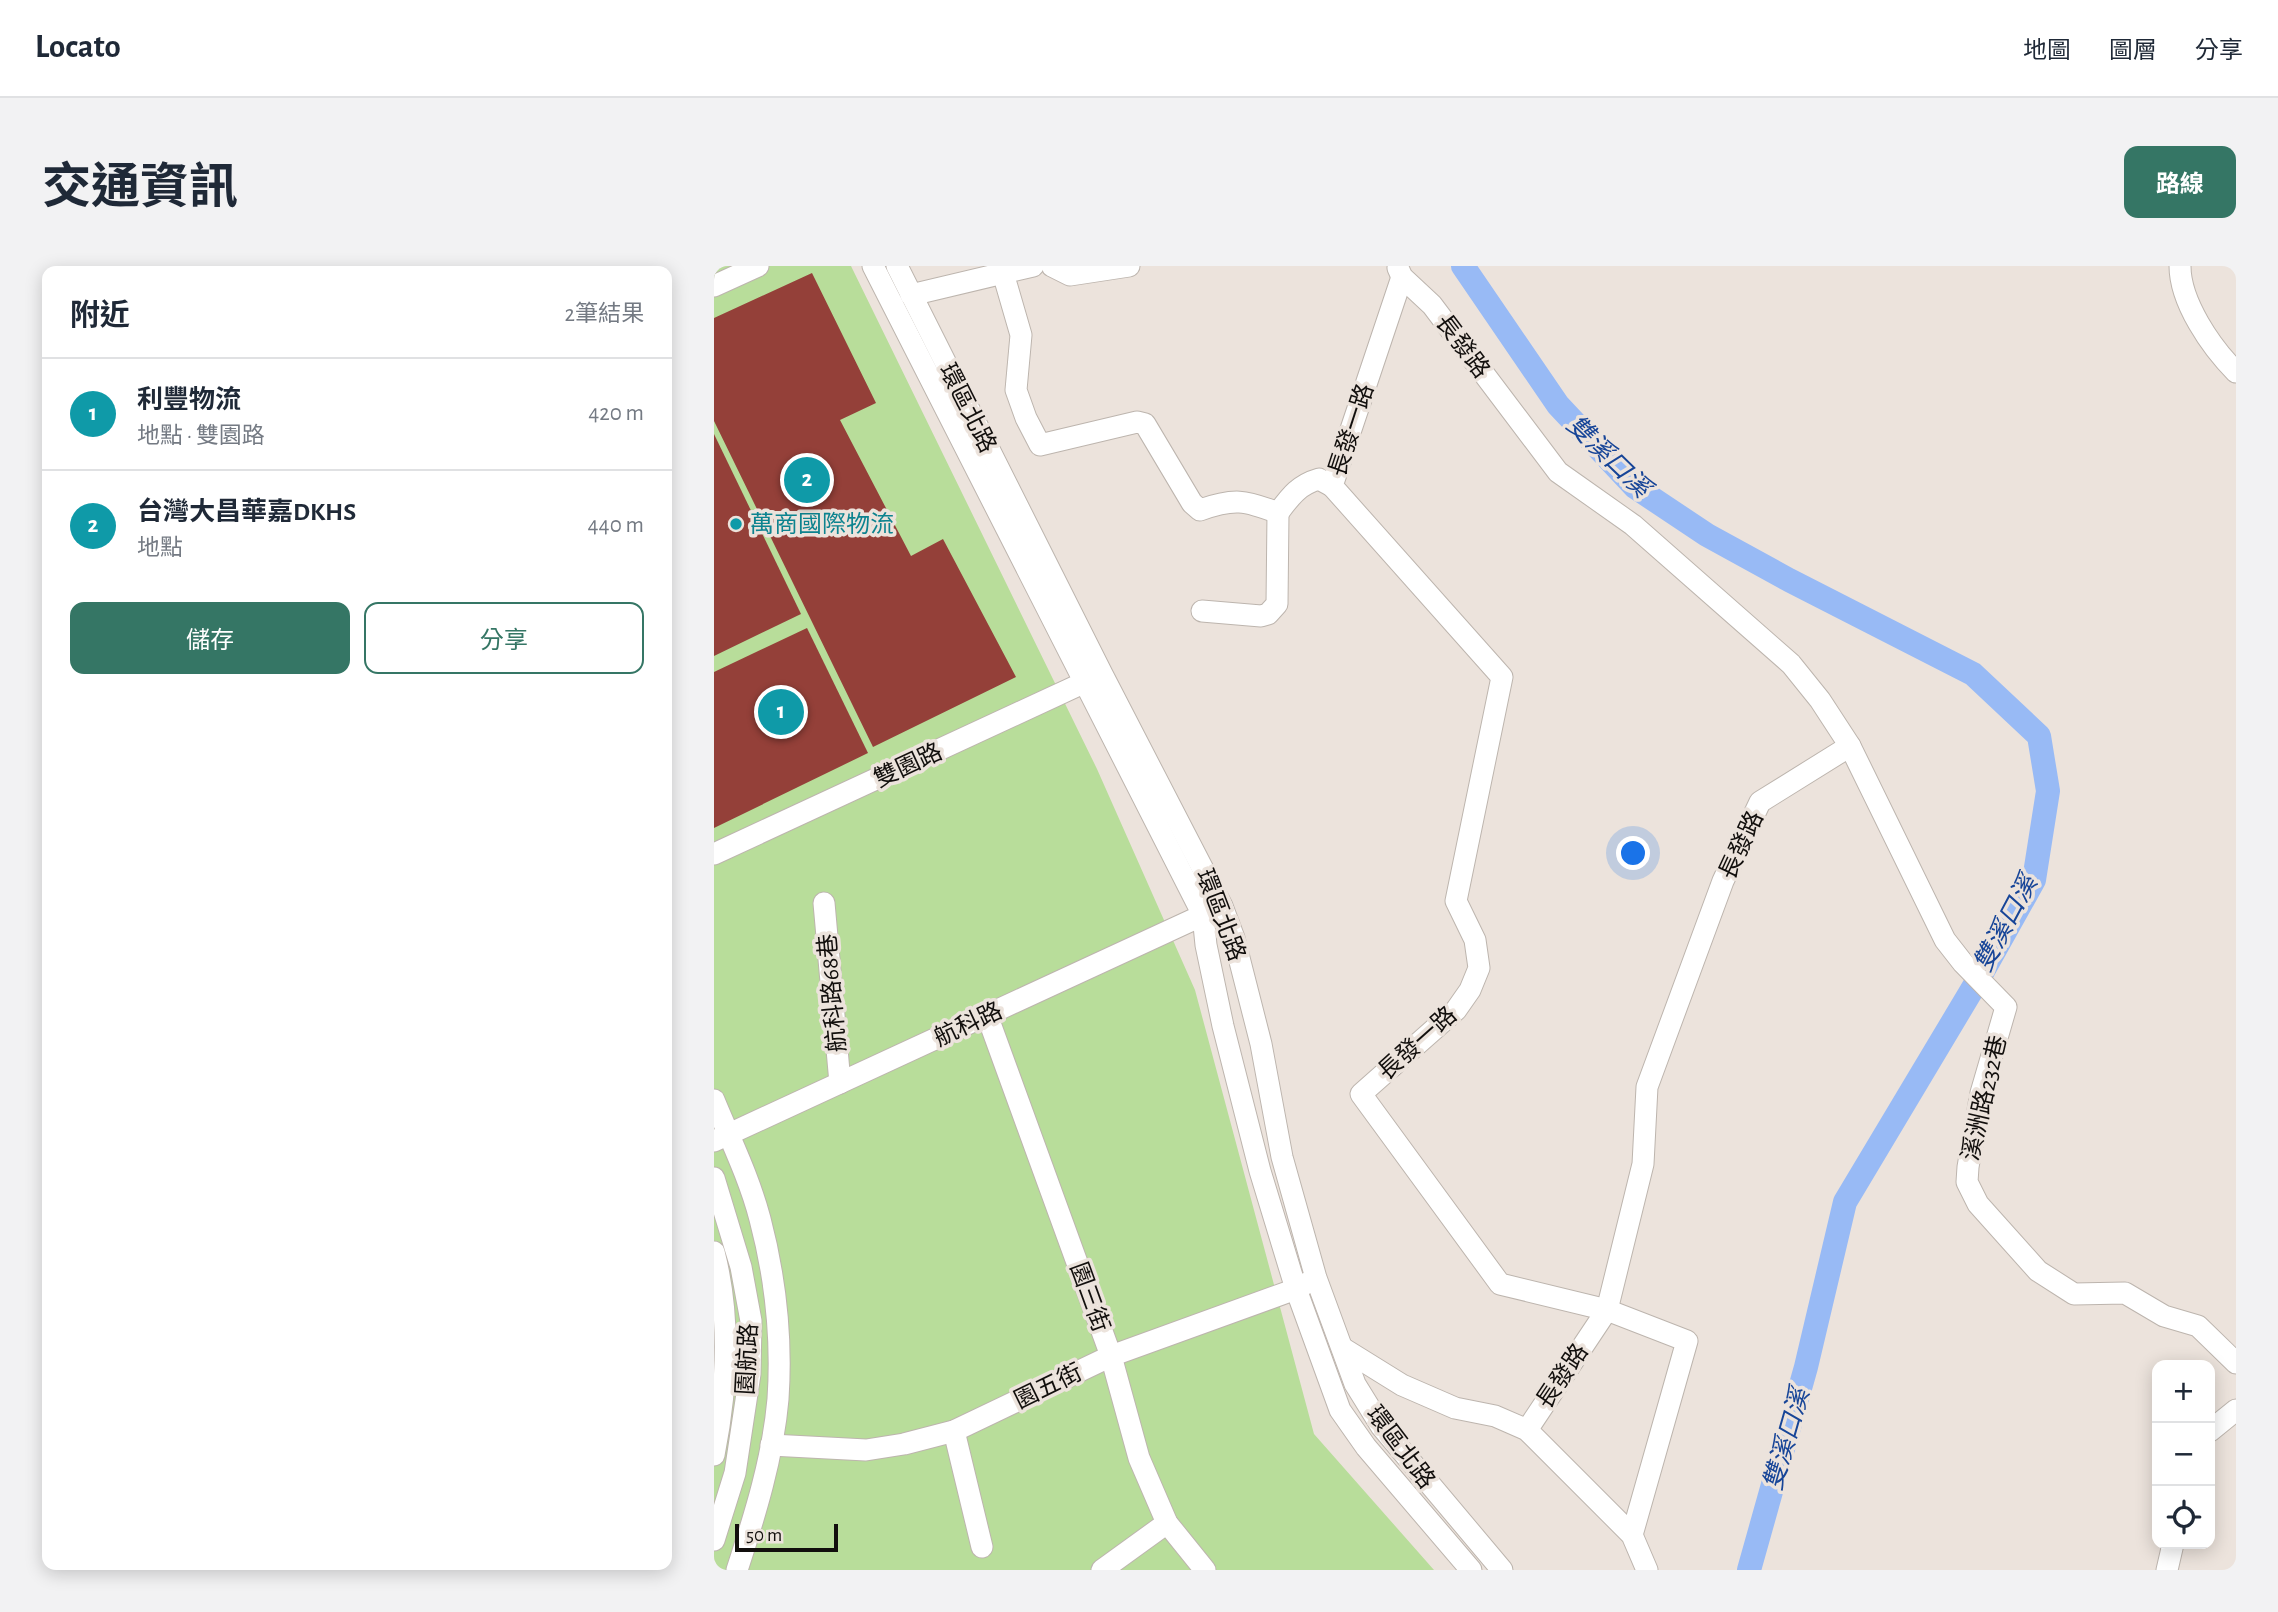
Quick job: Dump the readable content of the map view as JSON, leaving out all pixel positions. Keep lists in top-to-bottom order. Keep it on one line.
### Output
{"streets":{"street":["長發路","環區北路","長發一路","雙園路","航科路68巷","航科路","溪洲路232巷","園三街","園航路","園五街"]},"crossings":[["長發路","長發一路"],["長發路","溪洲路232巷"],["環區北路","雙園路"],["環區北路","航科路"],["環區北路","園五街"],["航科路68巷","航科路"],["航科路","園三街"],["園三街","園五街"]],"water":["雙溪口溪"],"places":["萬商國際物流"],"scale_bar":"50 m","page":{"header":"Locato","nav":["地圖","圖層","分享"],"title":"交通資訊","buttons":["路線",["儲存","分享"]],"heading":["附近","2筆結果"],"list":[{"mark":"1","name":"利豐物流","note":"地點 · 雙園路","value":"420 m"},{"mark":"2","name":"台灣大昌華嘉DKHS","note":"地點","value":"440 m"}],"pins":["2","1"],"map_buttons":["+","−"],"scale":"50 m"}}
